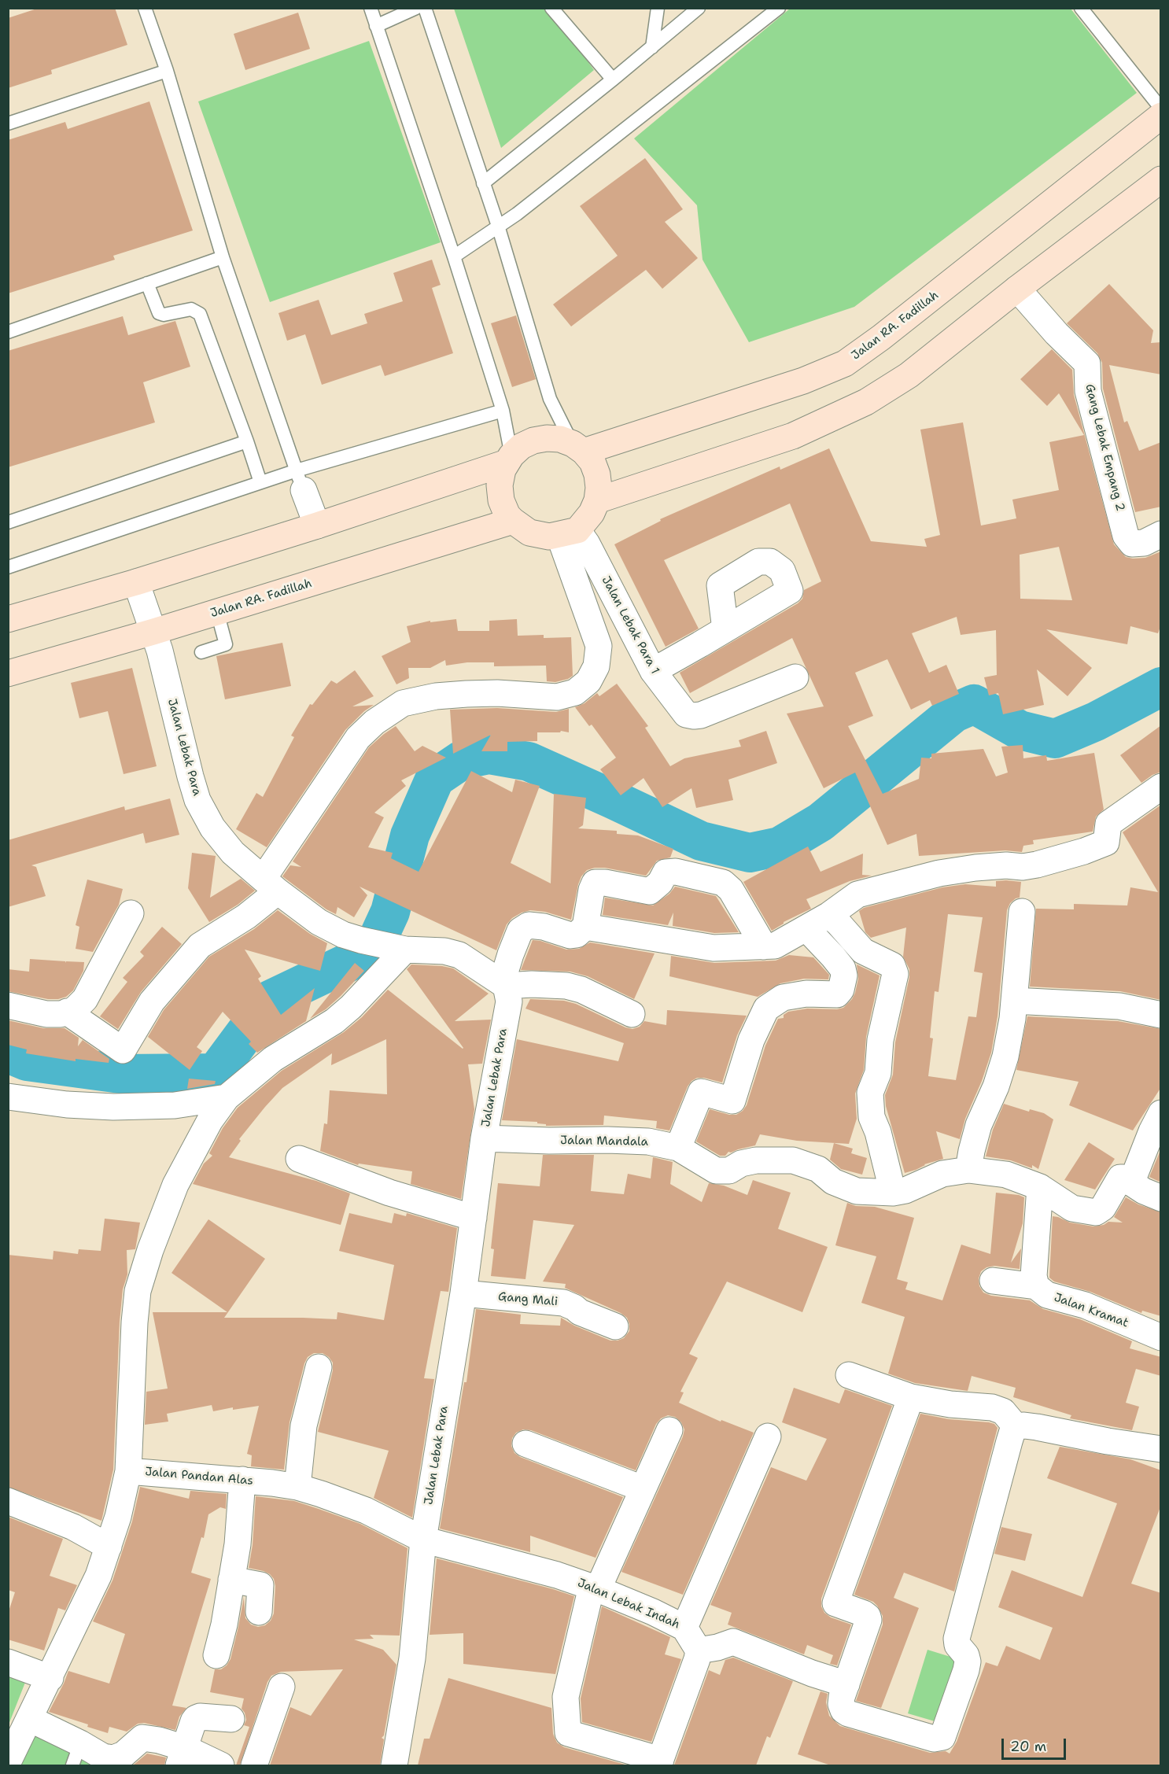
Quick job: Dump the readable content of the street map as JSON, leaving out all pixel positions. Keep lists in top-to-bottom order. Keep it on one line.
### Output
{"streets":{"main road":["Jalan RA. Fadillah"],"street":["Gang Lebak Empang 2","Jalan Lebak Para 1","Jalan Lebak Para","Jalan Mandala","Gang Mali","Jalan Kramat","Jalan Pandan Alas","Jalan Lebak Indah"]},"crossings":[["Jalan RA. Fadillah","Jalan Lebak Para 1"],["Jalan RA. Fadillah","Jalan Lebak Para"],["Jalan Lebak Para","Jalan Mandala"],["Jalan Lebak Para","Gang Mali"],["Jalan Lebak Para","Jalan Pandan Alas"],["Jalan Lebak Para","Jalan Lebak Indah"],["Jalan Pandan Alas","Jalan Lebak Indah"]],"scale_bar":"20 m"}
